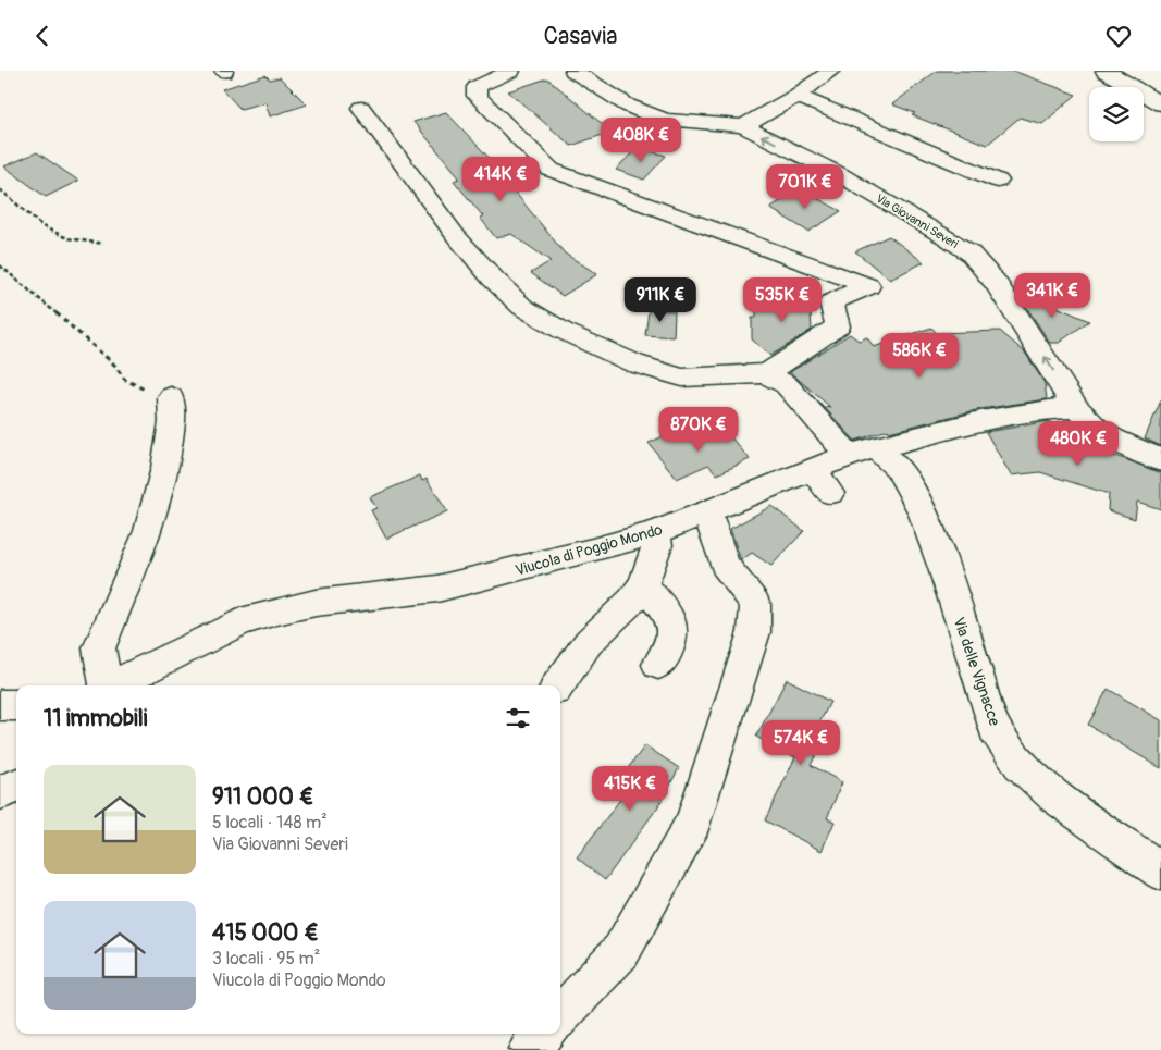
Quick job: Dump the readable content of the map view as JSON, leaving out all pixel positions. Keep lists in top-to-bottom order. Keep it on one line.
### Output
{"streets":{"street":["Via Giovanni Severi","Viucola di Poggio Mondo","Via delle Vignacce"]},"crossings":[["Via Giovanni Severi","Viucola di Poggio Mondo"],["Viucola di Poggio Mondo","Via delle Vignacce"]],"page":{"header":"Casavia","price":["408K €","414K €","701K €","341K €","911K €","535K €","586K €","870K €","480K €","574K €","415K €"],"heading":"11 immobili","list":[{"name":"911 000 €","note":"5 locali · 148 m² · Via Giovanni Severi"},{"name":"415 000 €","note":"3 locali · 95 m² · Viucola di Poggio Mondo"}]}}
